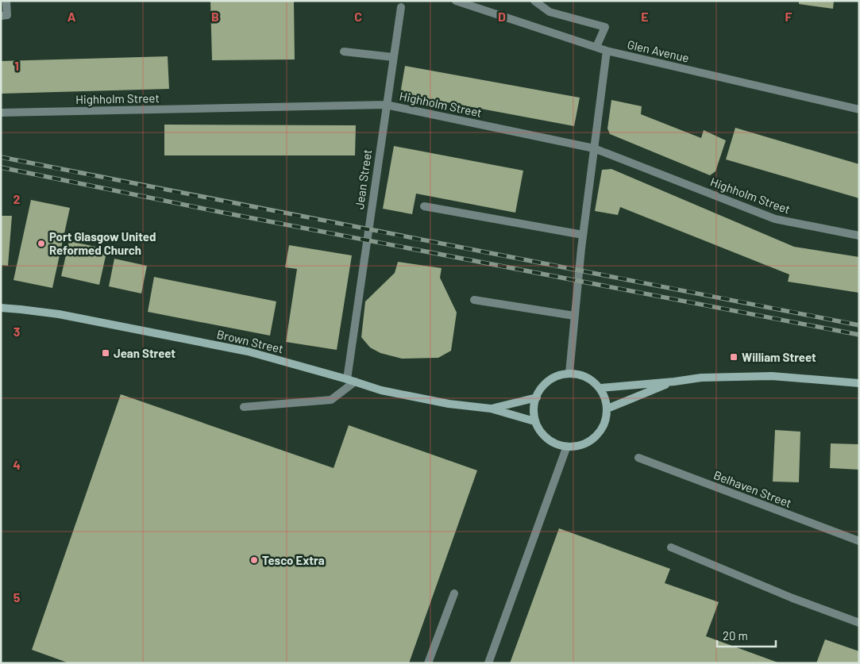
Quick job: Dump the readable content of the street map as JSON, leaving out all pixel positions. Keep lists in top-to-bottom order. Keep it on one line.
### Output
{"streets":{"street":["Glen Avenue","Highholm Street","Jean Street","Brown Street","Belhaven Street"]},"crossings":[["Highholm Street","Jean Street"],["Jean Street","Brown Street"]],"places":{"other":["Port Glasgow United Reformed Church","Tesco Extra"],"transit":["Jean Street","William Street"]},"scale_bar":"20 m","grid":{"columns":["A","B","C","D","E","F"],"rows":["1","2","3","4","5"]}}
